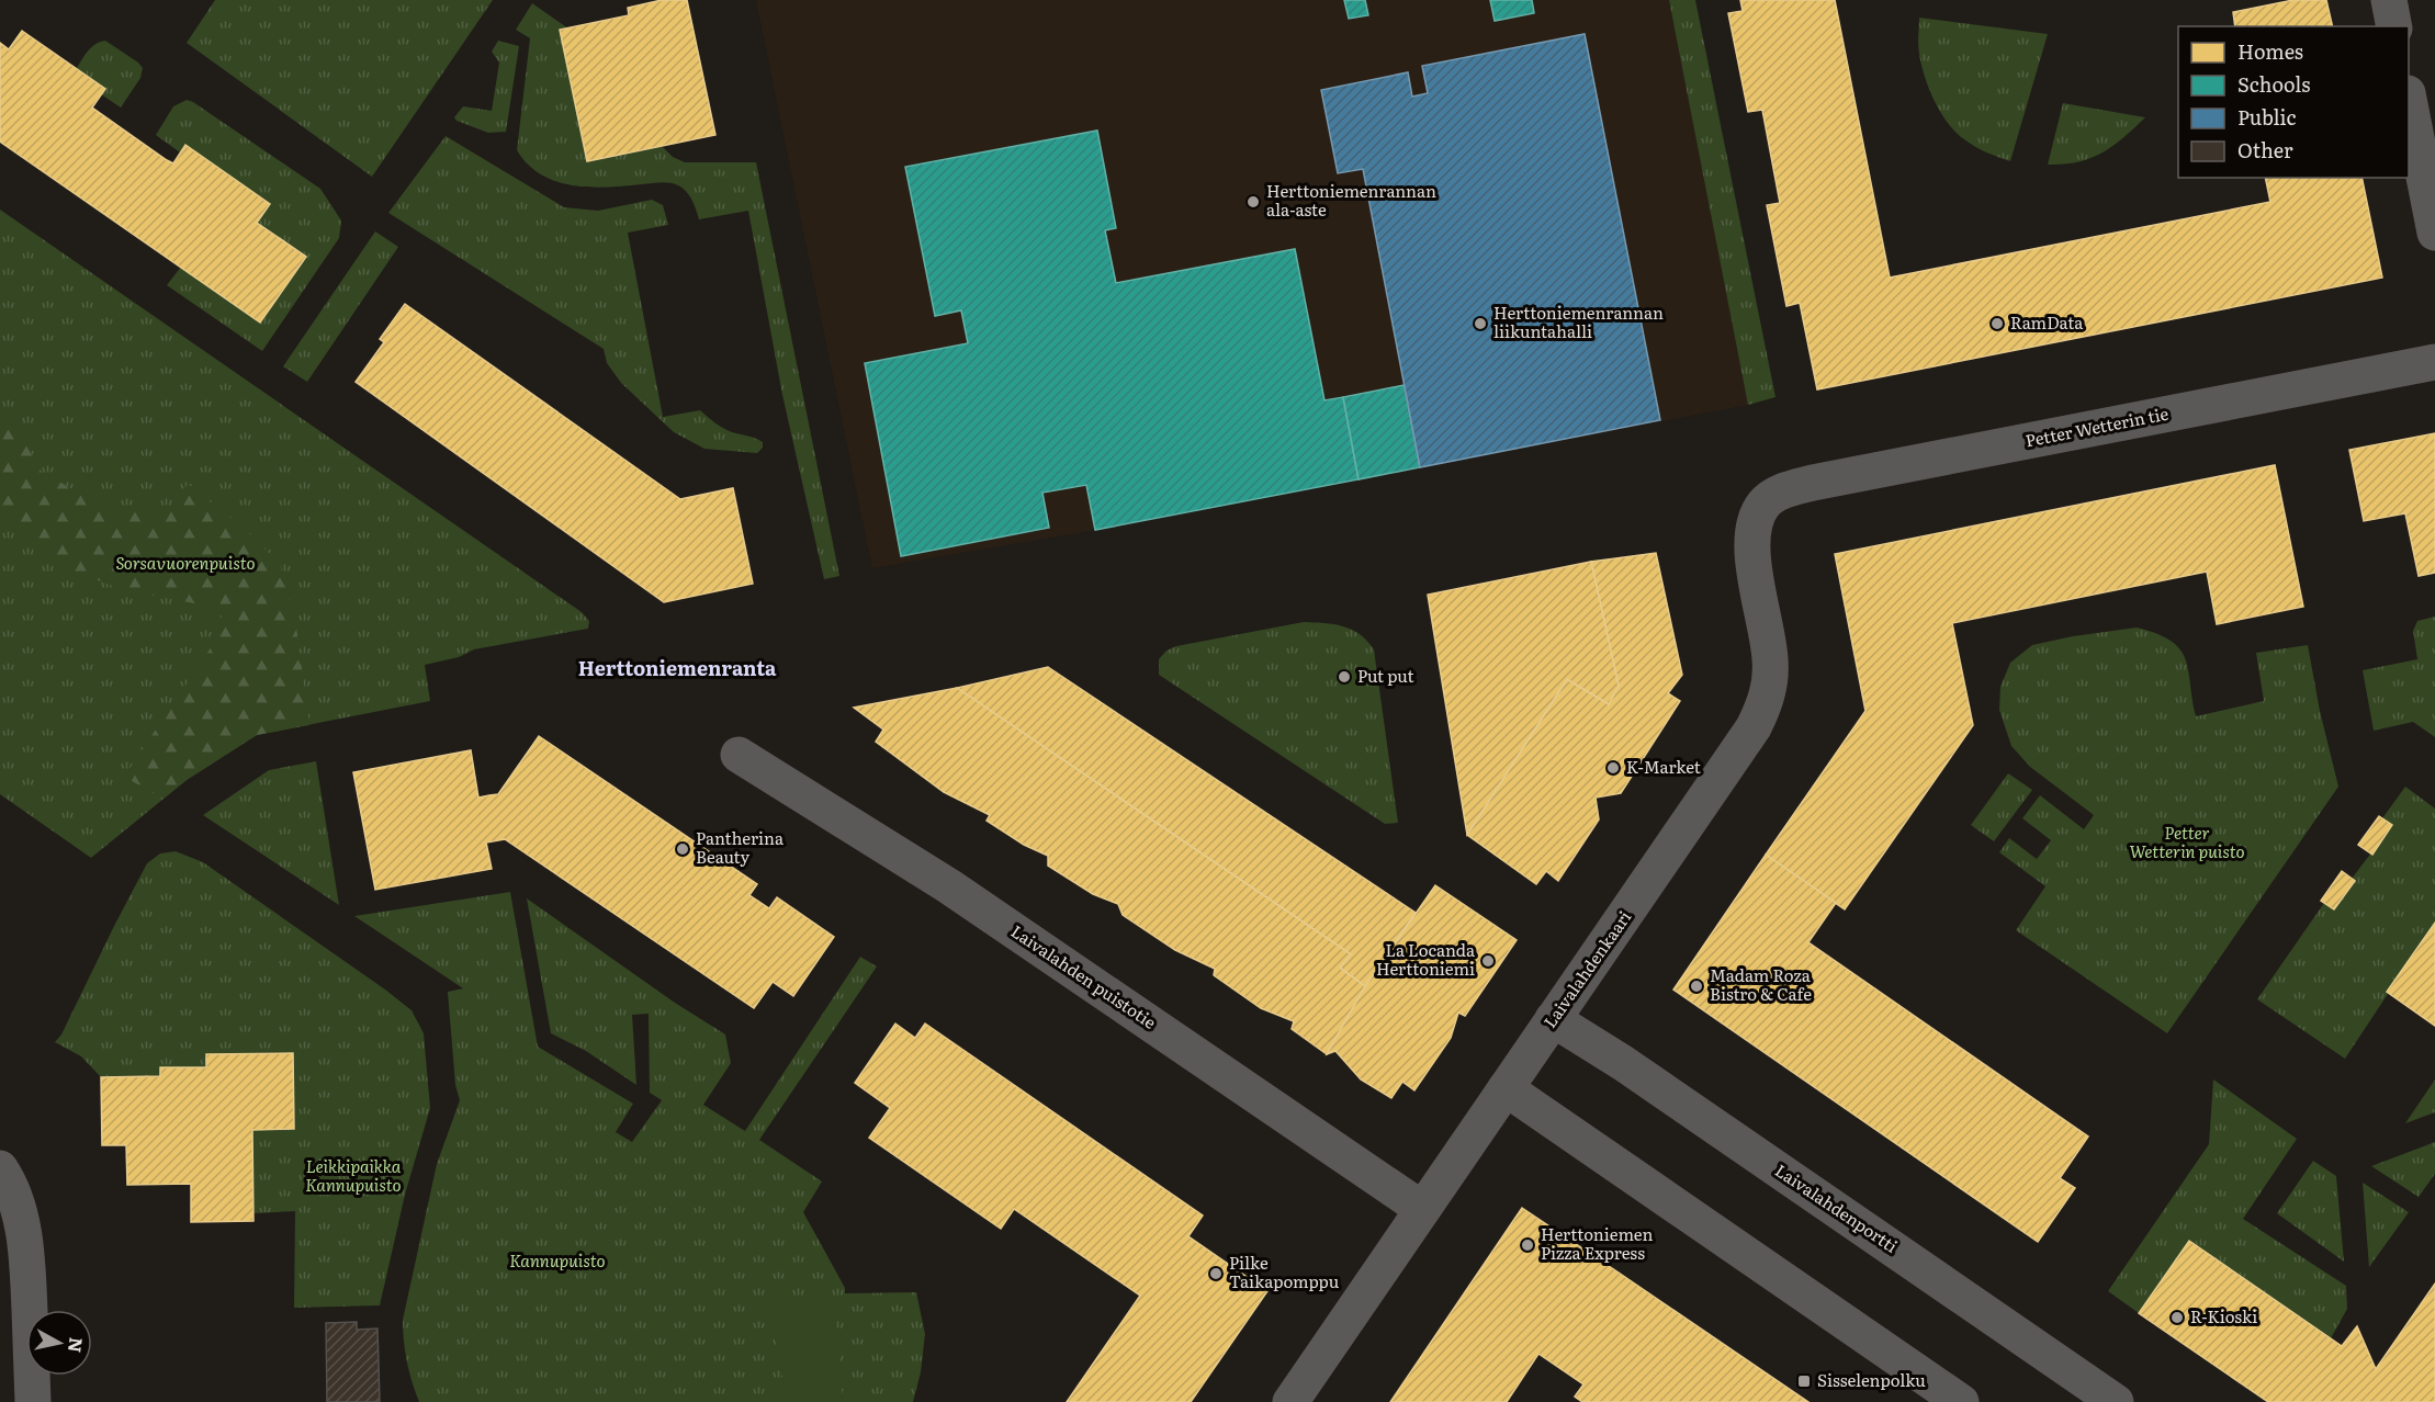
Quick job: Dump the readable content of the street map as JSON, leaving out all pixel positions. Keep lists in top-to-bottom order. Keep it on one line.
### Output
{"streets":{"street":["Petter Wetterin tie","Laivalahdenkaari","Laivalahden puistotie","Laivalahdenportti"]},"crossings":[["Petter Wetterin tie","Laivalahdenkaari"],["Laivalahdenkaari","Laivalahden puistotie"],["Laivalahdenkaari","Laivalahdenportti"]],"districts":["Herttoniemenranta"],"parks":["Sorsavuorenpuisto","Petter Wetterin puisto","Leikkipaikka Kannupuisto","Kannupuisto"],"places":{"other":["Herttoniemenrannan ala-aste","Herttoniemenrannan liikuntahalli","RamData","Put put","K-Market","Pantherina Beauty","La Locanda Herttoniemi","Madam Roza Bistro & Cafe","Herttoniemen Pizza Express","Pilke Taikapomppu","R-Kioski"],"transit":["Sisselenpolku"]},"legend":["Homes","Schools","Public","Other"],"north":"right"}
